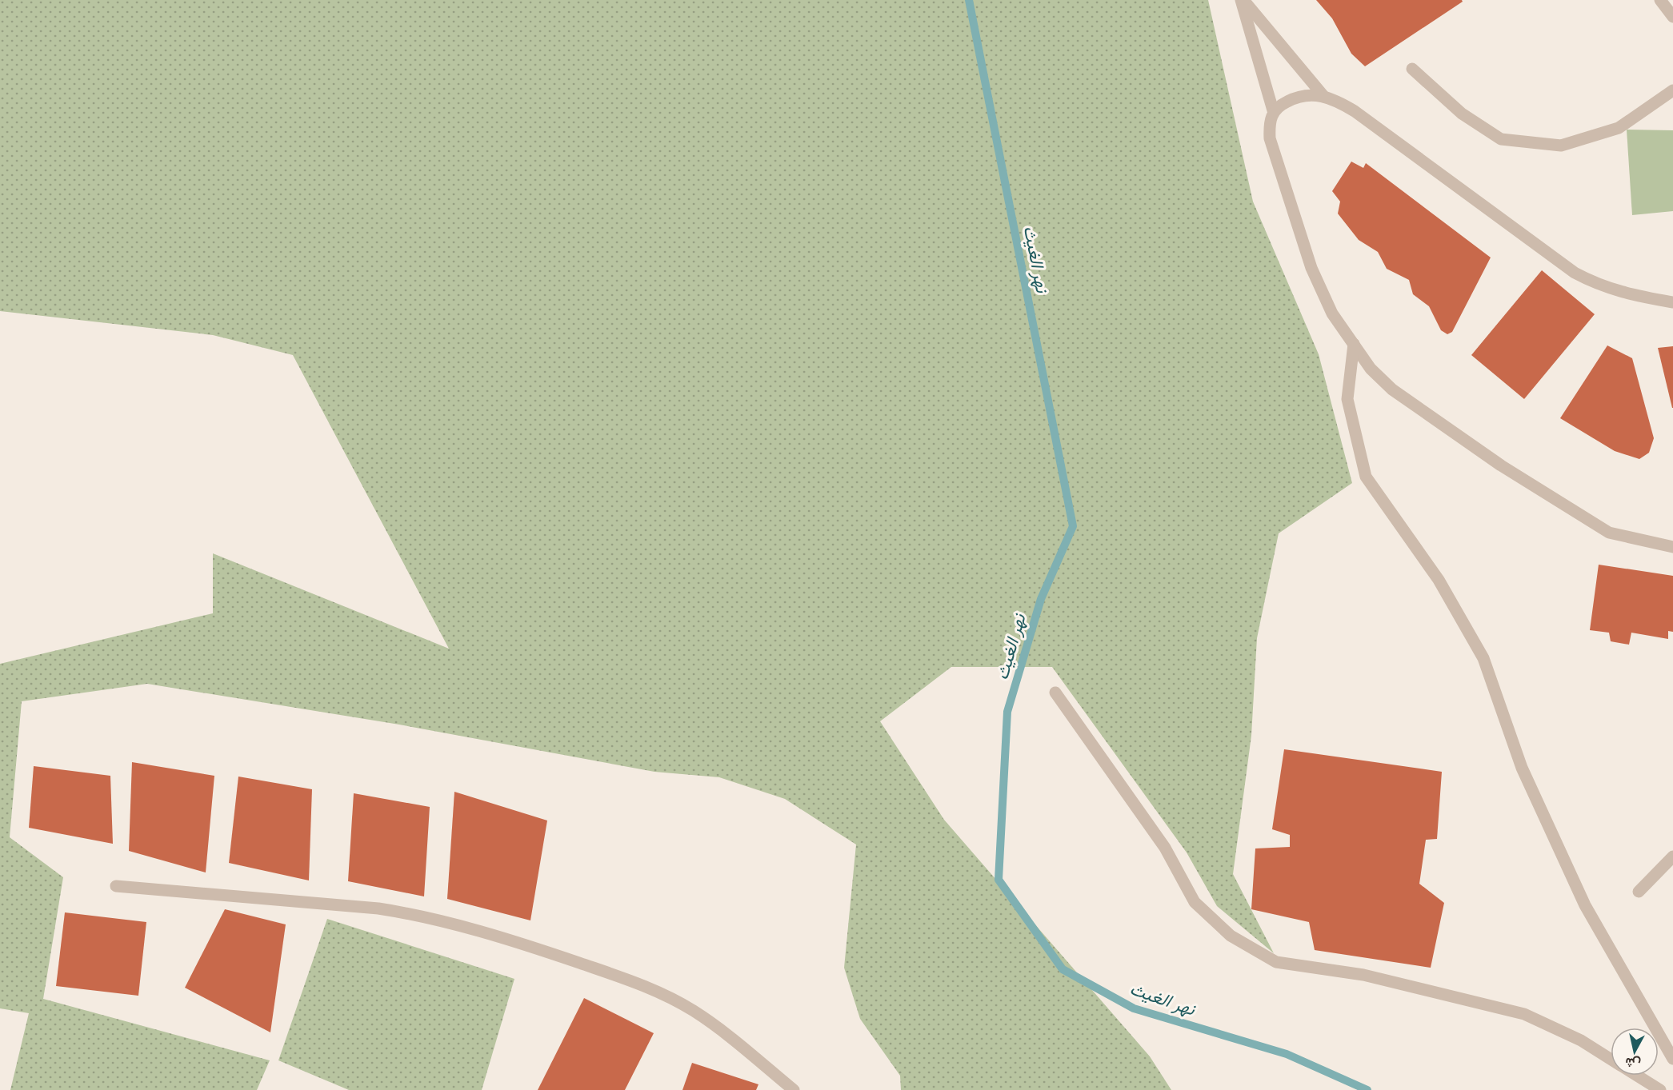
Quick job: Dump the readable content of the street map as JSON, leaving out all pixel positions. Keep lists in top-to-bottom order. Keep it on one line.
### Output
{"water":["نهر الغيث"],"north":"bottom"}
